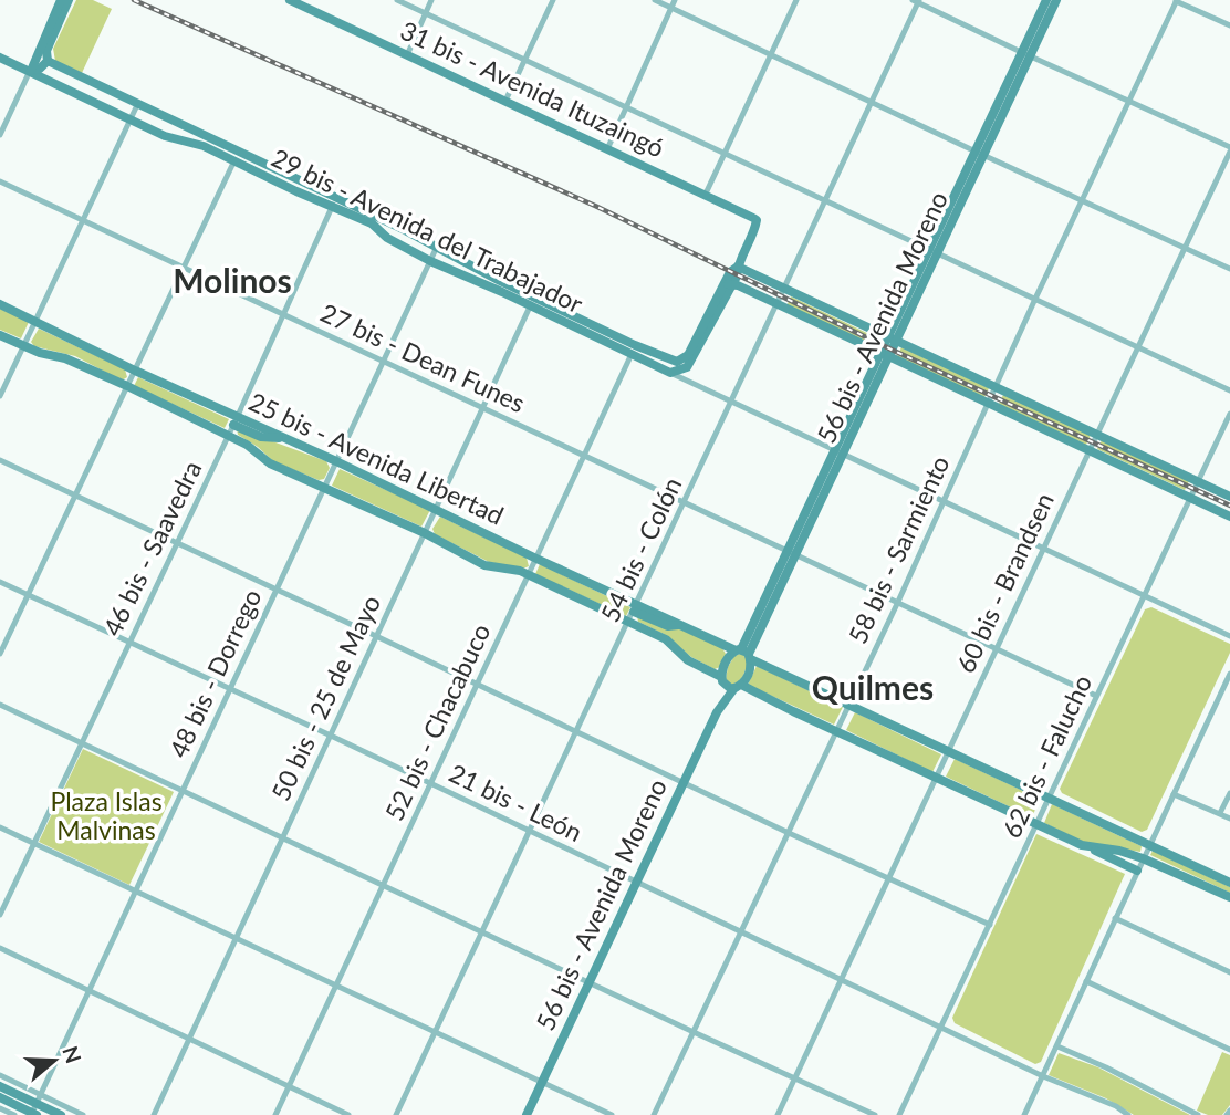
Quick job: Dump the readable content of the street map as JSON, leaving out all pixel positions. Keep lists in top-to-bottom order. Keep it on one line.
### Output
{"streets":{"main road":["31 bis - Avenida Ituzaingó","29 bis - Avenida del Trabajador","56 bis - Avenida Moreno","25 bis - Avenida Libertad"],"street":["27 bis - Dean Funes","46 bis - Saavedra","54 bis - Colón","58 bis - Sarmiento","60 bis - Brandsen","48 bis - Dorrego","50 bis - 25 de Mayo","52 bis - Chacabuco","62 bis - Falucho","21 bis - León"]},"crossings":[["29 bis - Avenida del Trabajador","56 bis - Avenida Moreno"],["29 bis - Avenida del Trabajador","46 bis - Saavedra"],["29 bis - Avenida del Trabajador","54 bis - Colón"],["29 bis - Avenida del Trabajador","58 bis - Sarmiento"],["29 bis - Avenida del Trabajador","60 bis - Brandsen"],["29 bis - Avenida del Trabajador","48 bis - Dorrego"],["29 bis - Avenida del Trabajador","50 bis - 25 de Mayo"],["29 bis - Avenida del Trabajador","52 bis - Chacabuco"],["29 bis - Avenida del Trabajador","62 bis - Falucho"],["56 bis - Avenida Moreno","27 bis - Dean Funes"],["56 bis - Avenida Moreno","25 bis - Avenida Libertad"],["56 bis - Avenida Moreno","21 bis - León"],["27 bis - Dean Funes","46 bis - Saavedra"],["27 bis - Dean Funes","54 bis - Colón"],["27 bis - Dean Funes","58 bis - Sarmiento"],["27 bis - Dean Funes","60 bis - Brandsen"],["27 bis - Dean Funes","48 bis - Dorrego"],["27 bis - Dean Funes","50 bis - 25 de Mayo"],["27 bis - Dean Funes","52 bis - Chacabuco"],["27 bis - Dean Funes","62 bis - Falucho"],["25 bis - Avenida Libertad","46 bis - Saavedra"],["25 bis - Avenida Libertad","54 bis - Colón"],["25 bis - Avenida Libertad","58 bis - Sarmiento"],["25 bis - Avenida Libertad","60 bis - Brandsen"],["25 bis - Avenida Libertad","48 bis - Dorrego"],["25 bis - Avenida Libertad","50 bis - 25 de Mayo"],["25 bis - Avenida Libertad","52 bis - Chacabuco"],["25 bis - Avenida Libertad","62 bis - Falucho"],["46 bis - Saavedra","21 bis - León"],["54 bis - Colón","21 bis - León"],["58 bis - Sarmiento","21 bis - León"],["60 bis - Brandsen","21 bis - León"],["48 bis - Dorrego","21 bis - León"],["50 bis - 25 de Mayo","21 bis - León"],["52 bis - Chacabuco","21 bis - León"],["62 bis - Falucho","21 bis - León"]],"districts":["Molinos","Quilmes"],"parks":["Plaza Islas Malvinas"],"north":"right"}
